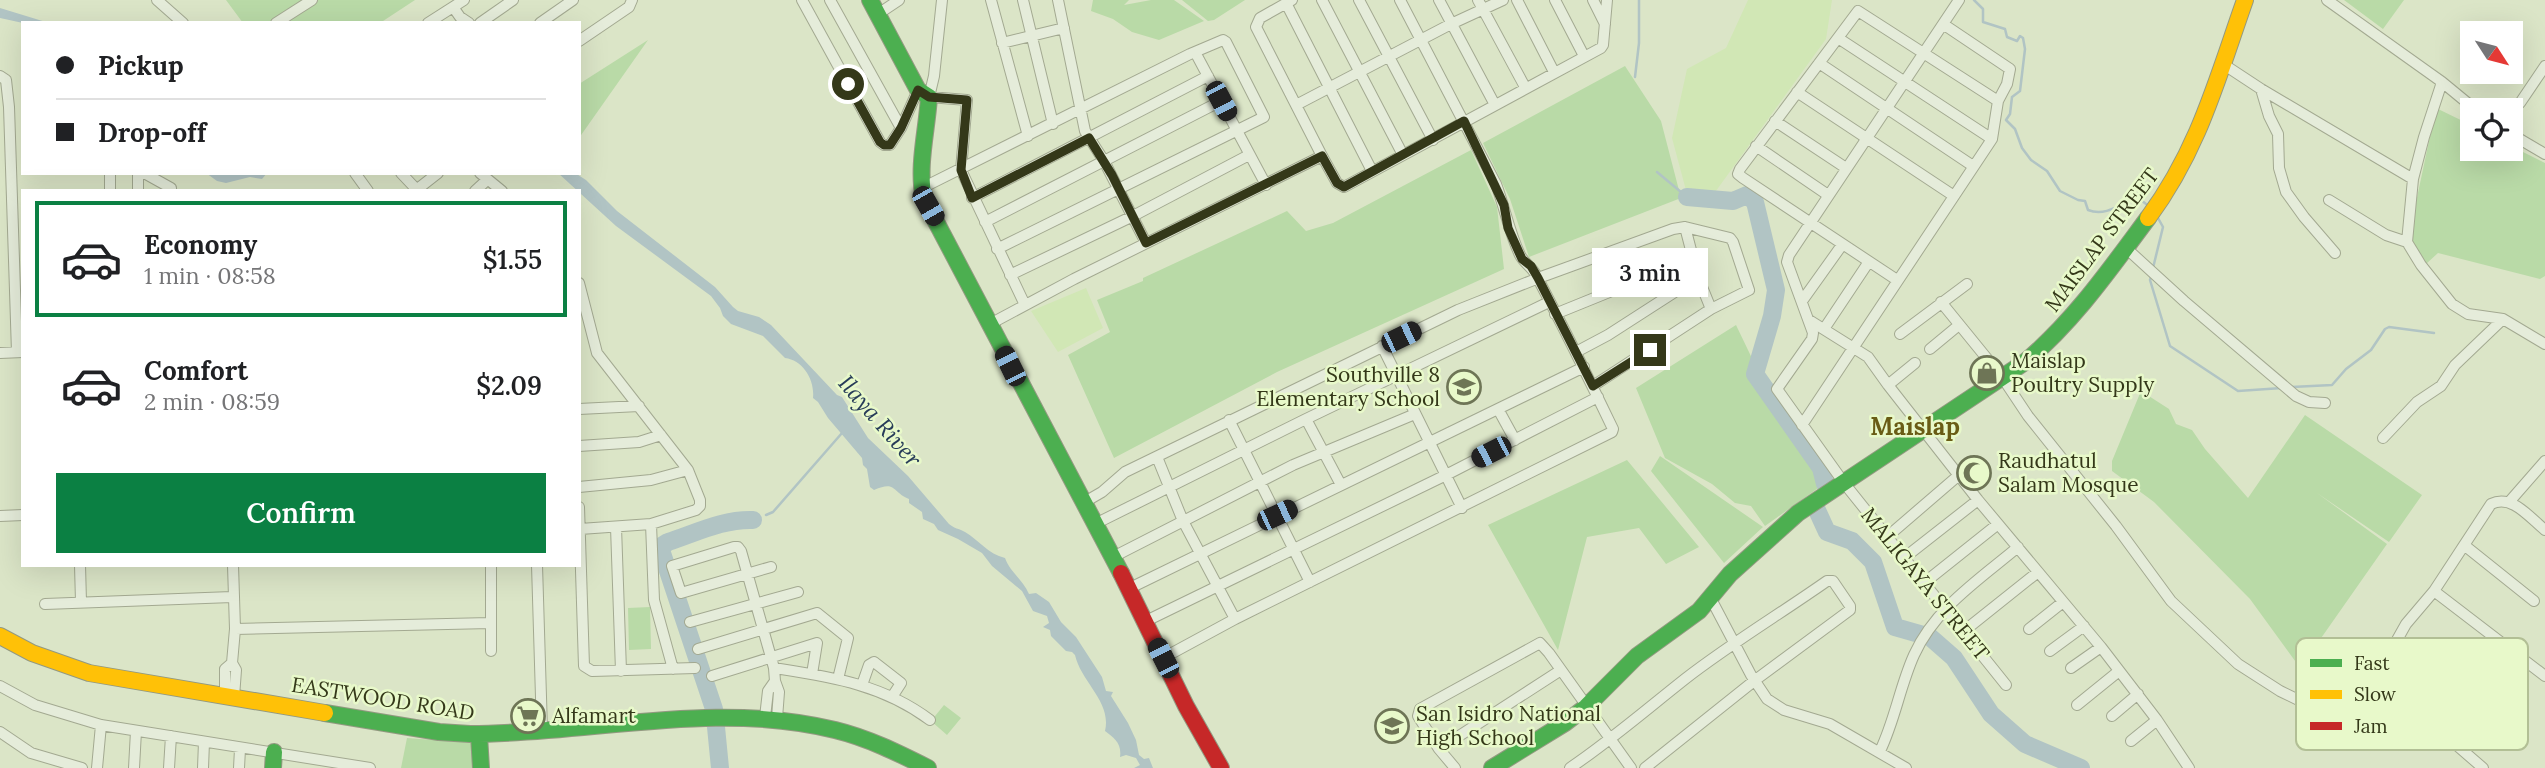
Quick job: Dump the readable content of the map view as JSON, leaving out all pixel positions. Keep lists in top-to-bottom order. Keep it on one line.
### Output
{"streets":{"main road":["MAISLAP STREET","EASTWOOD ROAD"],"street":["MALIGAYA STREET"]},"crossings":[["MAISLAP STREET","MALIGAYA STREET"]],"districts":["Maislap"],"water":["Ilaya River"],"places":{"shop":["Maislap Poultry Supply"],"school or university":["Southville 8 Elementary School","San Isidro National High School"],"mosque":["Raudhatul Salam Mosque"],"supermarket":["Alfamart"]},"legend":["Fast","Slow","Jam"],"north":"bottom right","page":{"banner":["Pickup","Drop-off"],"list":[{"name":"Economy","note":"1 min · 08:58","value":"$1.55"},{"name":"Comfort","note":"2 min · 08:59","value":"$2.09"}],"bubble":"3 min","buttons":"Confirm"}}
